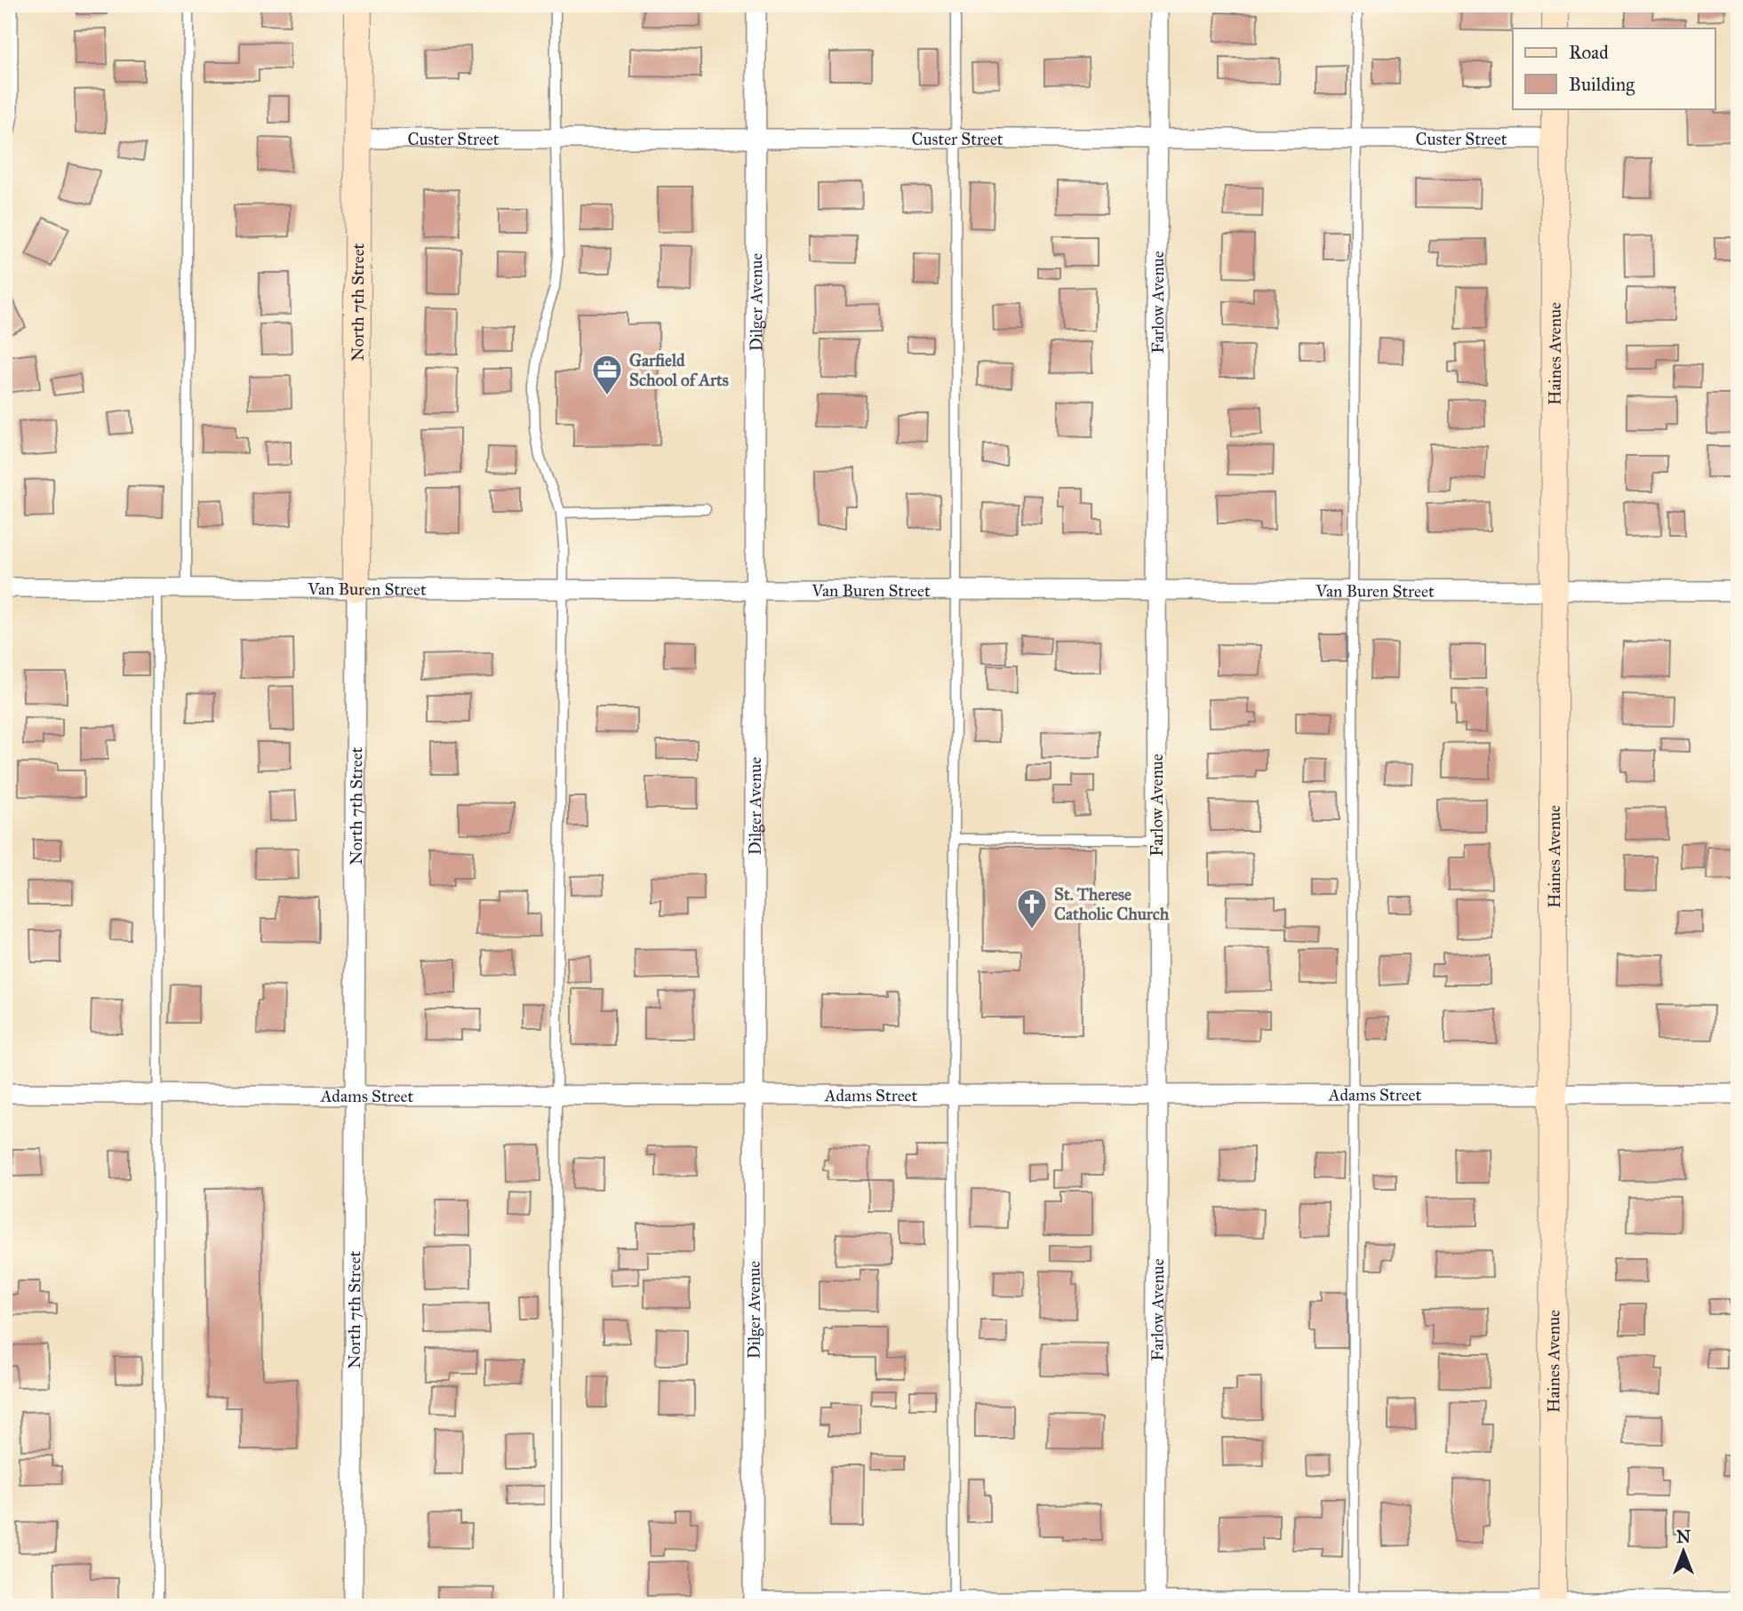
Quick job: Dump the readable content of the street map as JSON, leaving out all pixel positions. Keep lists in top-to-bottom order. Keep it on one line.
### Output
{"streets":{"main road":["North 7th Street","Haines Avenue"],"street":["Custer Street","Dilger Avenue","Farlow Avenue","Van Buren Street","Adams Street"]},"crossings":[["Custer Street","North 7th Street"],["Custer Street","Dilger Avenue"],["Custer Street","Farlow Avenue"],["Custer Street","Haines Avenue"],["North 7th Street","Van Buren Street"],["North 7th Street","Adams Street"],["Dilger Avenue","Van Buren Street"],["Dilger Avenue","Adams Street"],["Farlow Avenue","Van Buren Street"],["Farlow Avenue","Adams Street"],["Haines Avenue","Van Buren Street"],["Haines Avenue","Adams Street"]],"places":{"office":["Garfield School of Arts"],"church":["St. Therese Catholic Church"]},"legend":["Road","Building"],"north":"top"}
